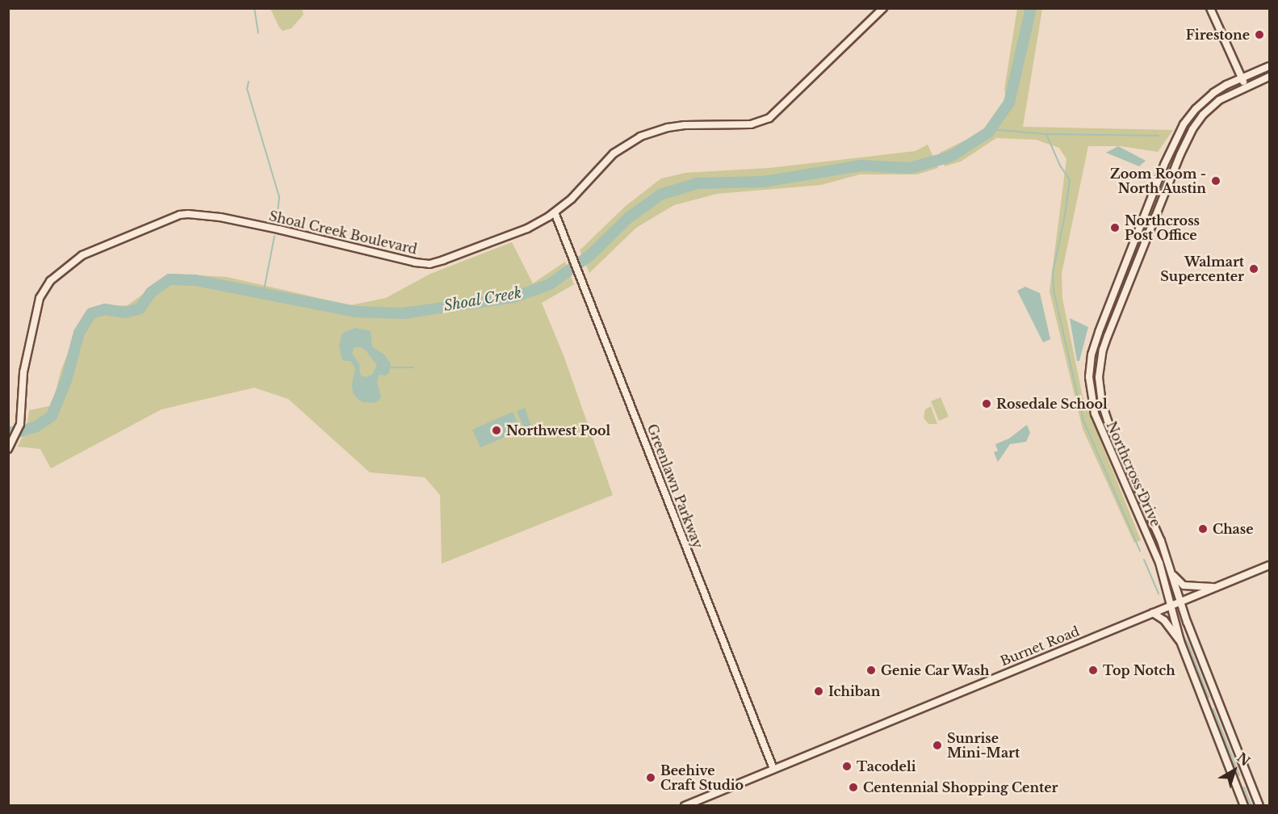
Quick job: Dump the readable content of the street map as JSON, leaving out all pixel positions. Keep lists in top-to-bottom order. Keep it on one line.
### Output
{"streets":{"street":["Shoal Creek Boulevard","Northcross Drive","Greenlawn Parkway","Burnet Road"]},"crossings":[["Shoal Creek Boulevard","Greenlawn Parkway"],["Northcross Drive","Burnet Road"],["Greenlawn Parkway","Burnet Road"]],"water":["Shoal Creek"],"places":["Firestone","Zoom Room - North Austin","Northcross Post Office","Walmart Supercenter","Rosedale School","Northwest Pool","Chase","Genie Car Wash","Top Notch","Ichiban","Sunrise Mini-Mart","Tacodeli","Beehive Craft Studio","Centennial Shopping Center"],"north":"top right"}
